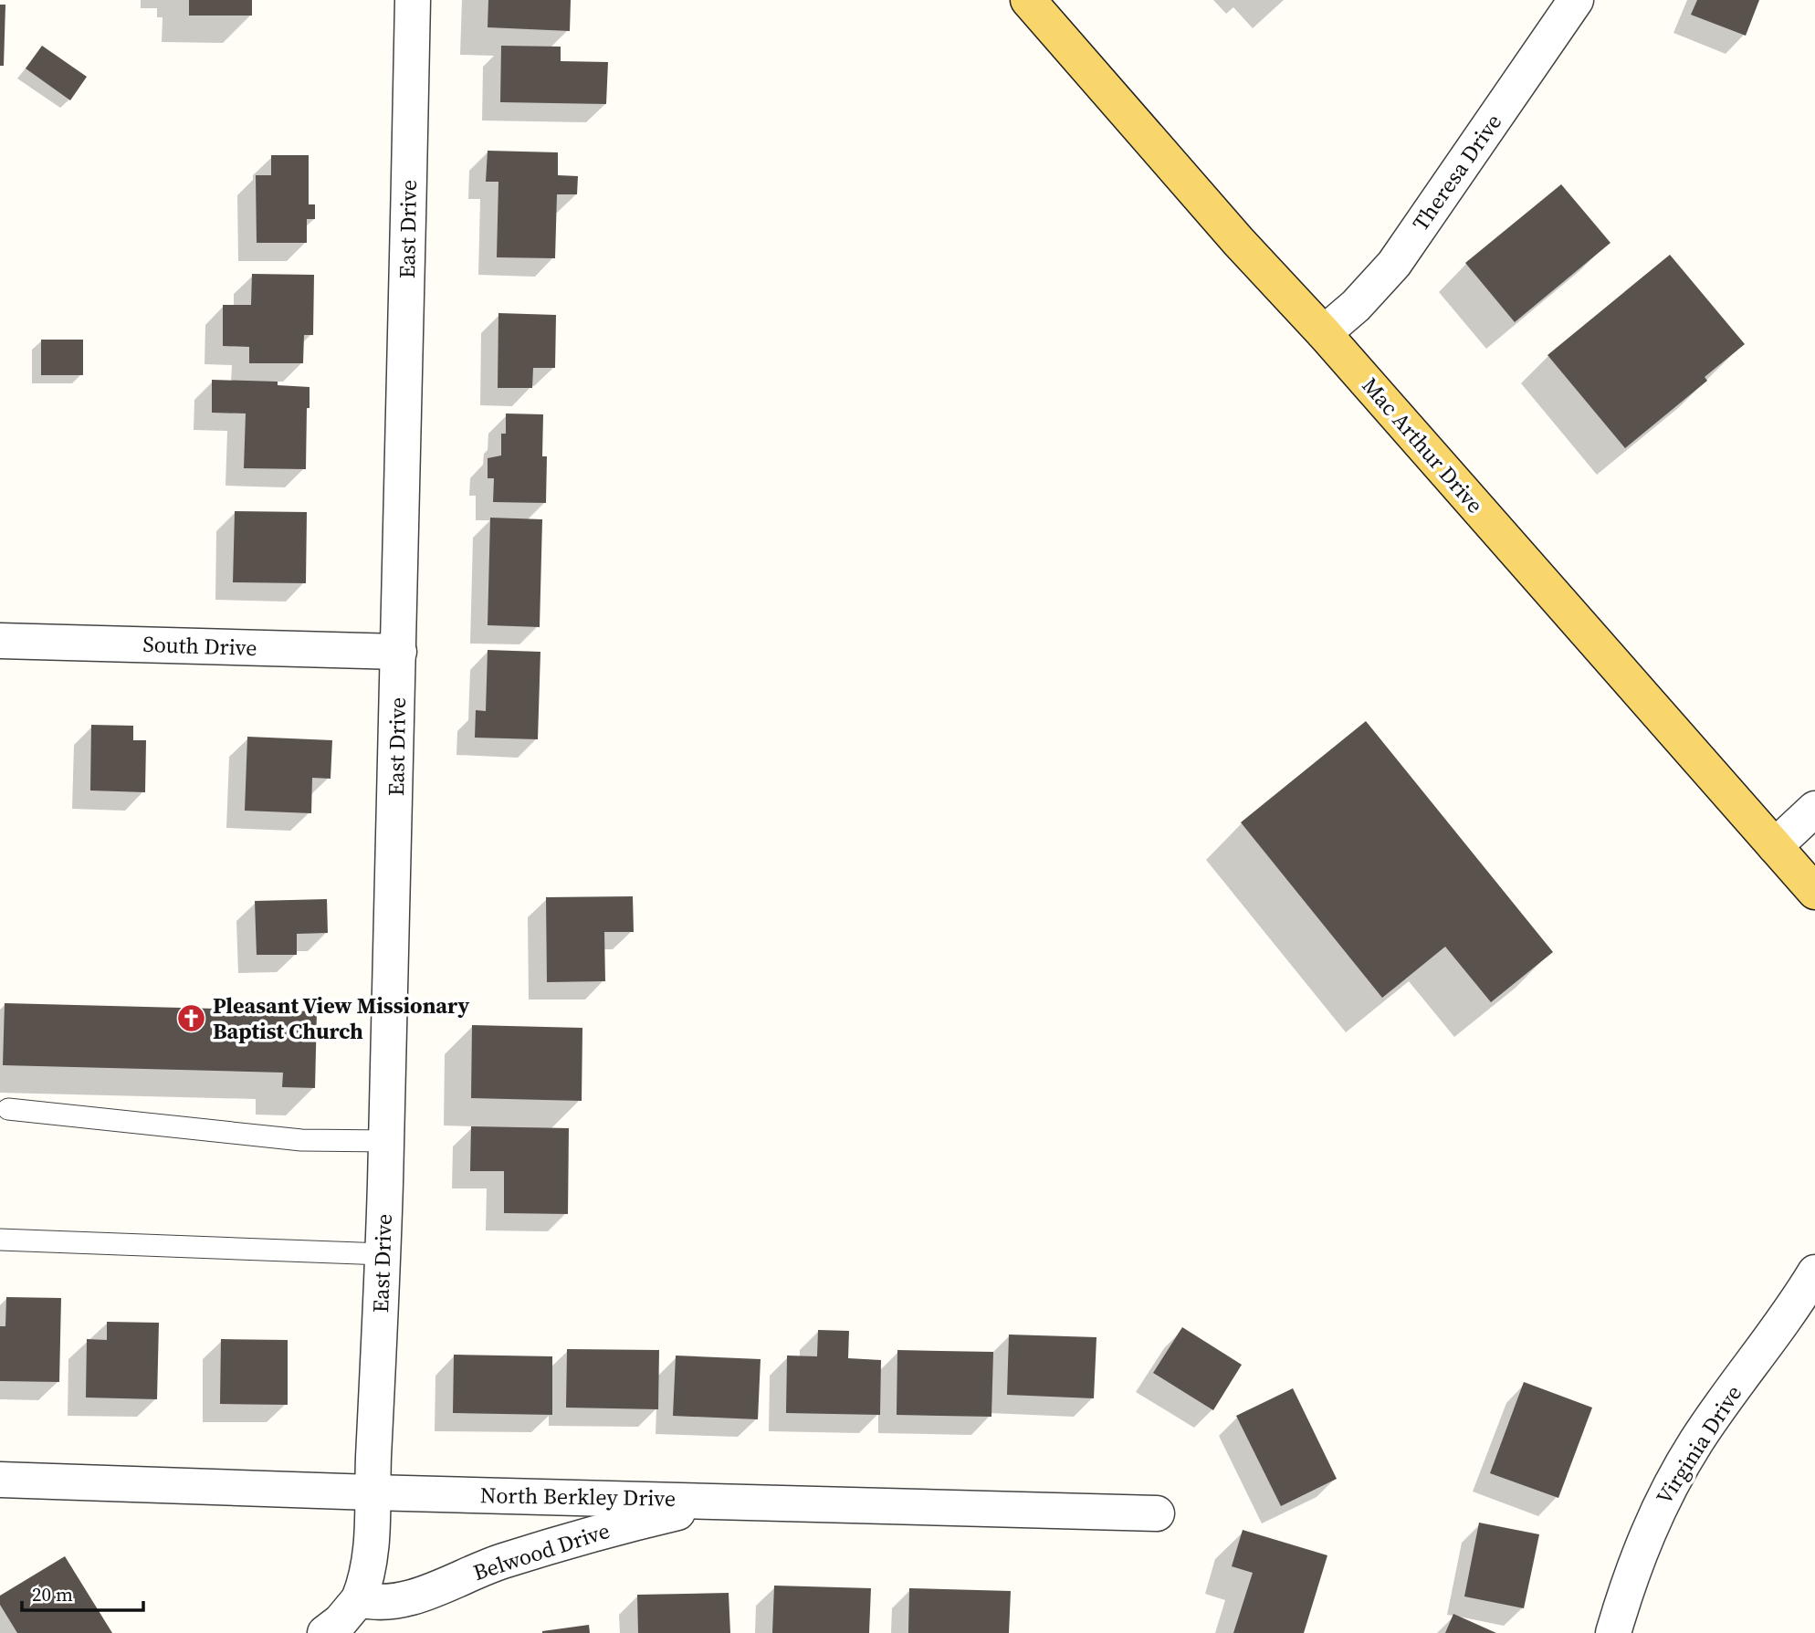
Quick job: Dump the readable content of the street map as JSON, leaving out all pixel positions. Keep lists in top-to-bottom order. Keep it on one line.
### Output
{"streets":{"main road":["Mac Arthur Drive"],"street":["Theresa Drive","East Drive","South Drive","Virginia Drive","North Berkley Drive","Belwood Drive"]},"crossings":[["Theresa Drive","Mac Arthur Drive"],["East Drive","South Drive"],["East Drive","North Berkley Drive"],["North Berkley Drive","Belwood Drive"]],"places":{"church":["Pleasant View Missionary Baptist Church"]},"scale_bar":"20 m"}
